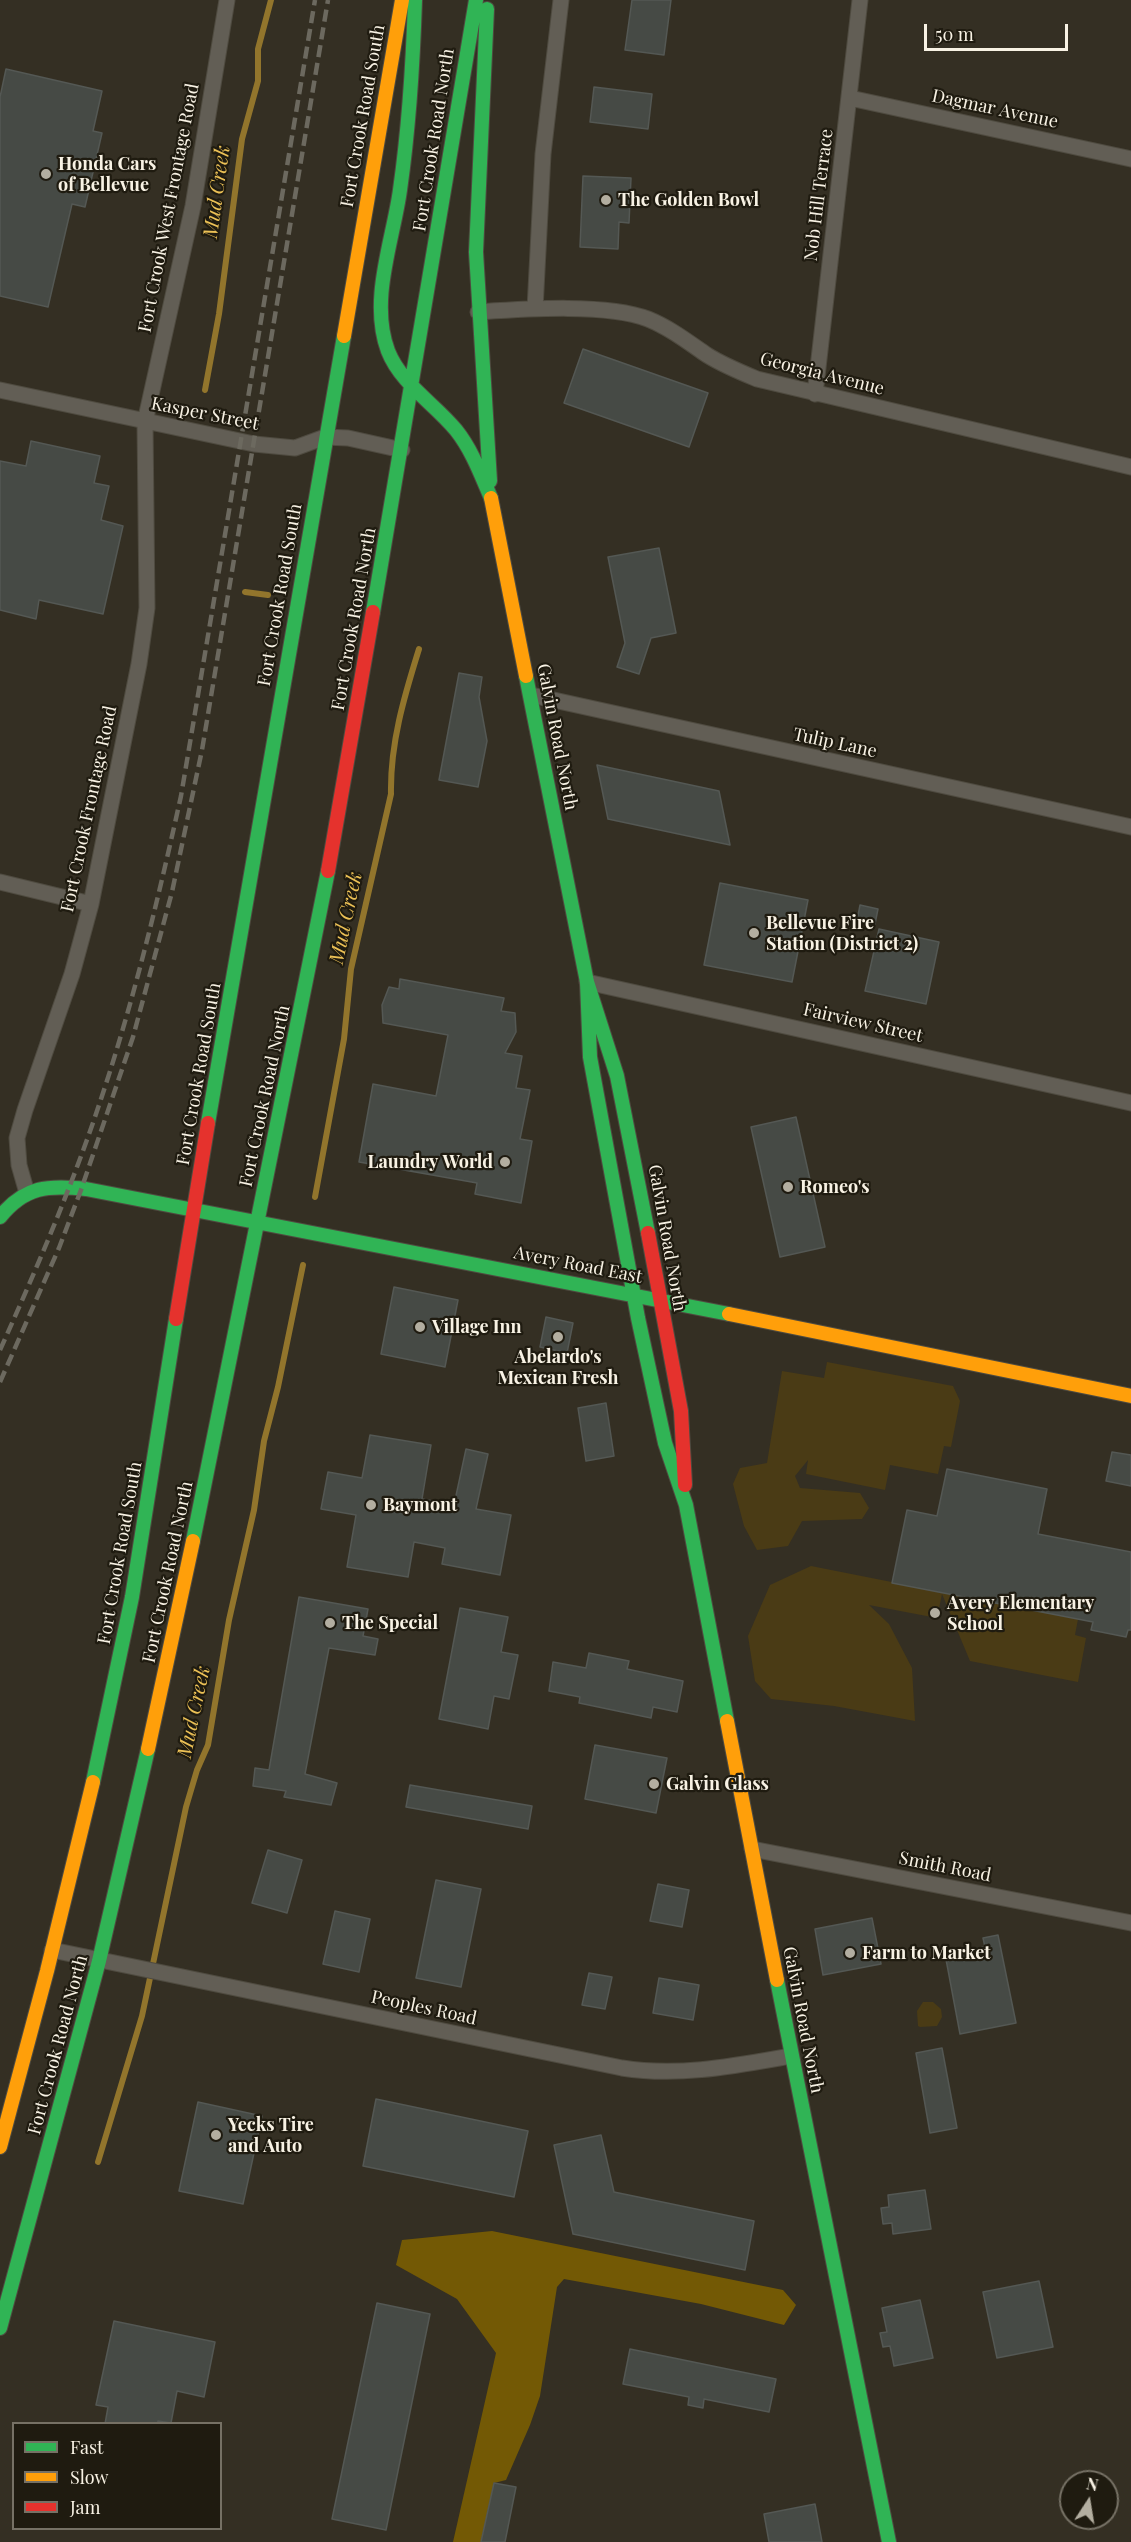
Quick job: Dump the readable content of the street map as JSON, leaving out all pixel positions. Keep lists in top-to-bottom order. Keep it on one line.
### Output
{"streets":{"main road":["Fort Crook Road South","Fort Crook Road North","Galvin Road North","Avery Road East"],"street":["Dagmar Avenue","Nob Hill Terrace","Fort Crook West Frontage Road","Georgia Avenue","Kasper Street","Tulip Lane","Fort Crook Frontage Road","Fairview Street","Smith Road","Peoples Road"]},"crossings":[["Dagmar Avenue","Nob Hill Terrace"],["Fort Crook Road South","Kasper Street"],["Fort Crook Road South","Avery Road East"],["Fort Crook Road South","Peoples Road"],["Fort Crook Road North","Kasper Street"],["Fort Crook Road North","Avery Road East"],["Fort Crook Road North","Peoples Road"],["Nob Hill Terrace","Georgia Avenue"],["Fort Crook West Frontage Road","Kasper Street"],["Fort Crook West Frontage Road","Fort Crook Frontage Road"],["Kasper Street","Fort Crook Frontage Road"],["Galvin Road North","Tulip Lane"],["Galvin Road North","Fairview Street"],["Galvin Road North","Avery Road East"],["Galvin Road North","Smith Road"],["Galvin Road North","Peoples Road"],["Fort Crook Frontage Road","Avery Road East"]],"water":["Mud Creek"],"places":["Honda Cars of Bellevue","The Golden Bowl","Bellevue Fire Station (District 2)","Laundry World","Romeo's","Village Inn","Abelardo's Mexican Fresh","Baymont","Avery Elementary School","The Special","Galvin Glass","Farm to Market","Yecks Tire and Auto"],"legend":["Fast","Slow","Jam"],"scale_bar":"50 m","north":"top"}
